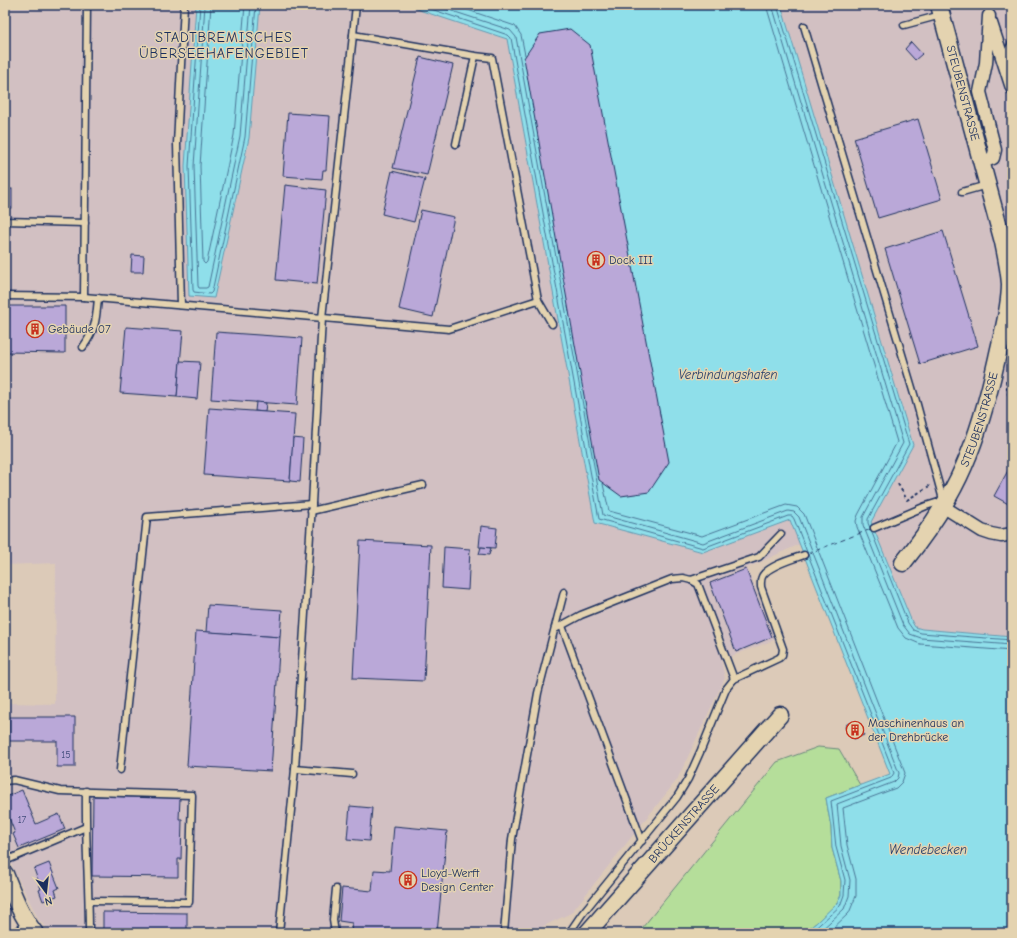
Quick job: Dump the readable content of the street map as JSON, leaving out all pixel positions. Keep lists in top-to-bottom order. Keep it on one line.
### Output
{"streets":{"street":["STEUBENSTRASSE","BRÜCKENSTRASSE"]},"districts":["STADTBREMISCHES ÜBERSEEHAFENGEBIET"],"water":["Verbindungshafen","Wendebecken"],"places":{"building":["Dock III","Gebäude 07","Maschinenhaus an der Drehbrücke","Lloyd-Werft Design Center"]},"house_numbers":["15","17"],"north":"bottom"}
